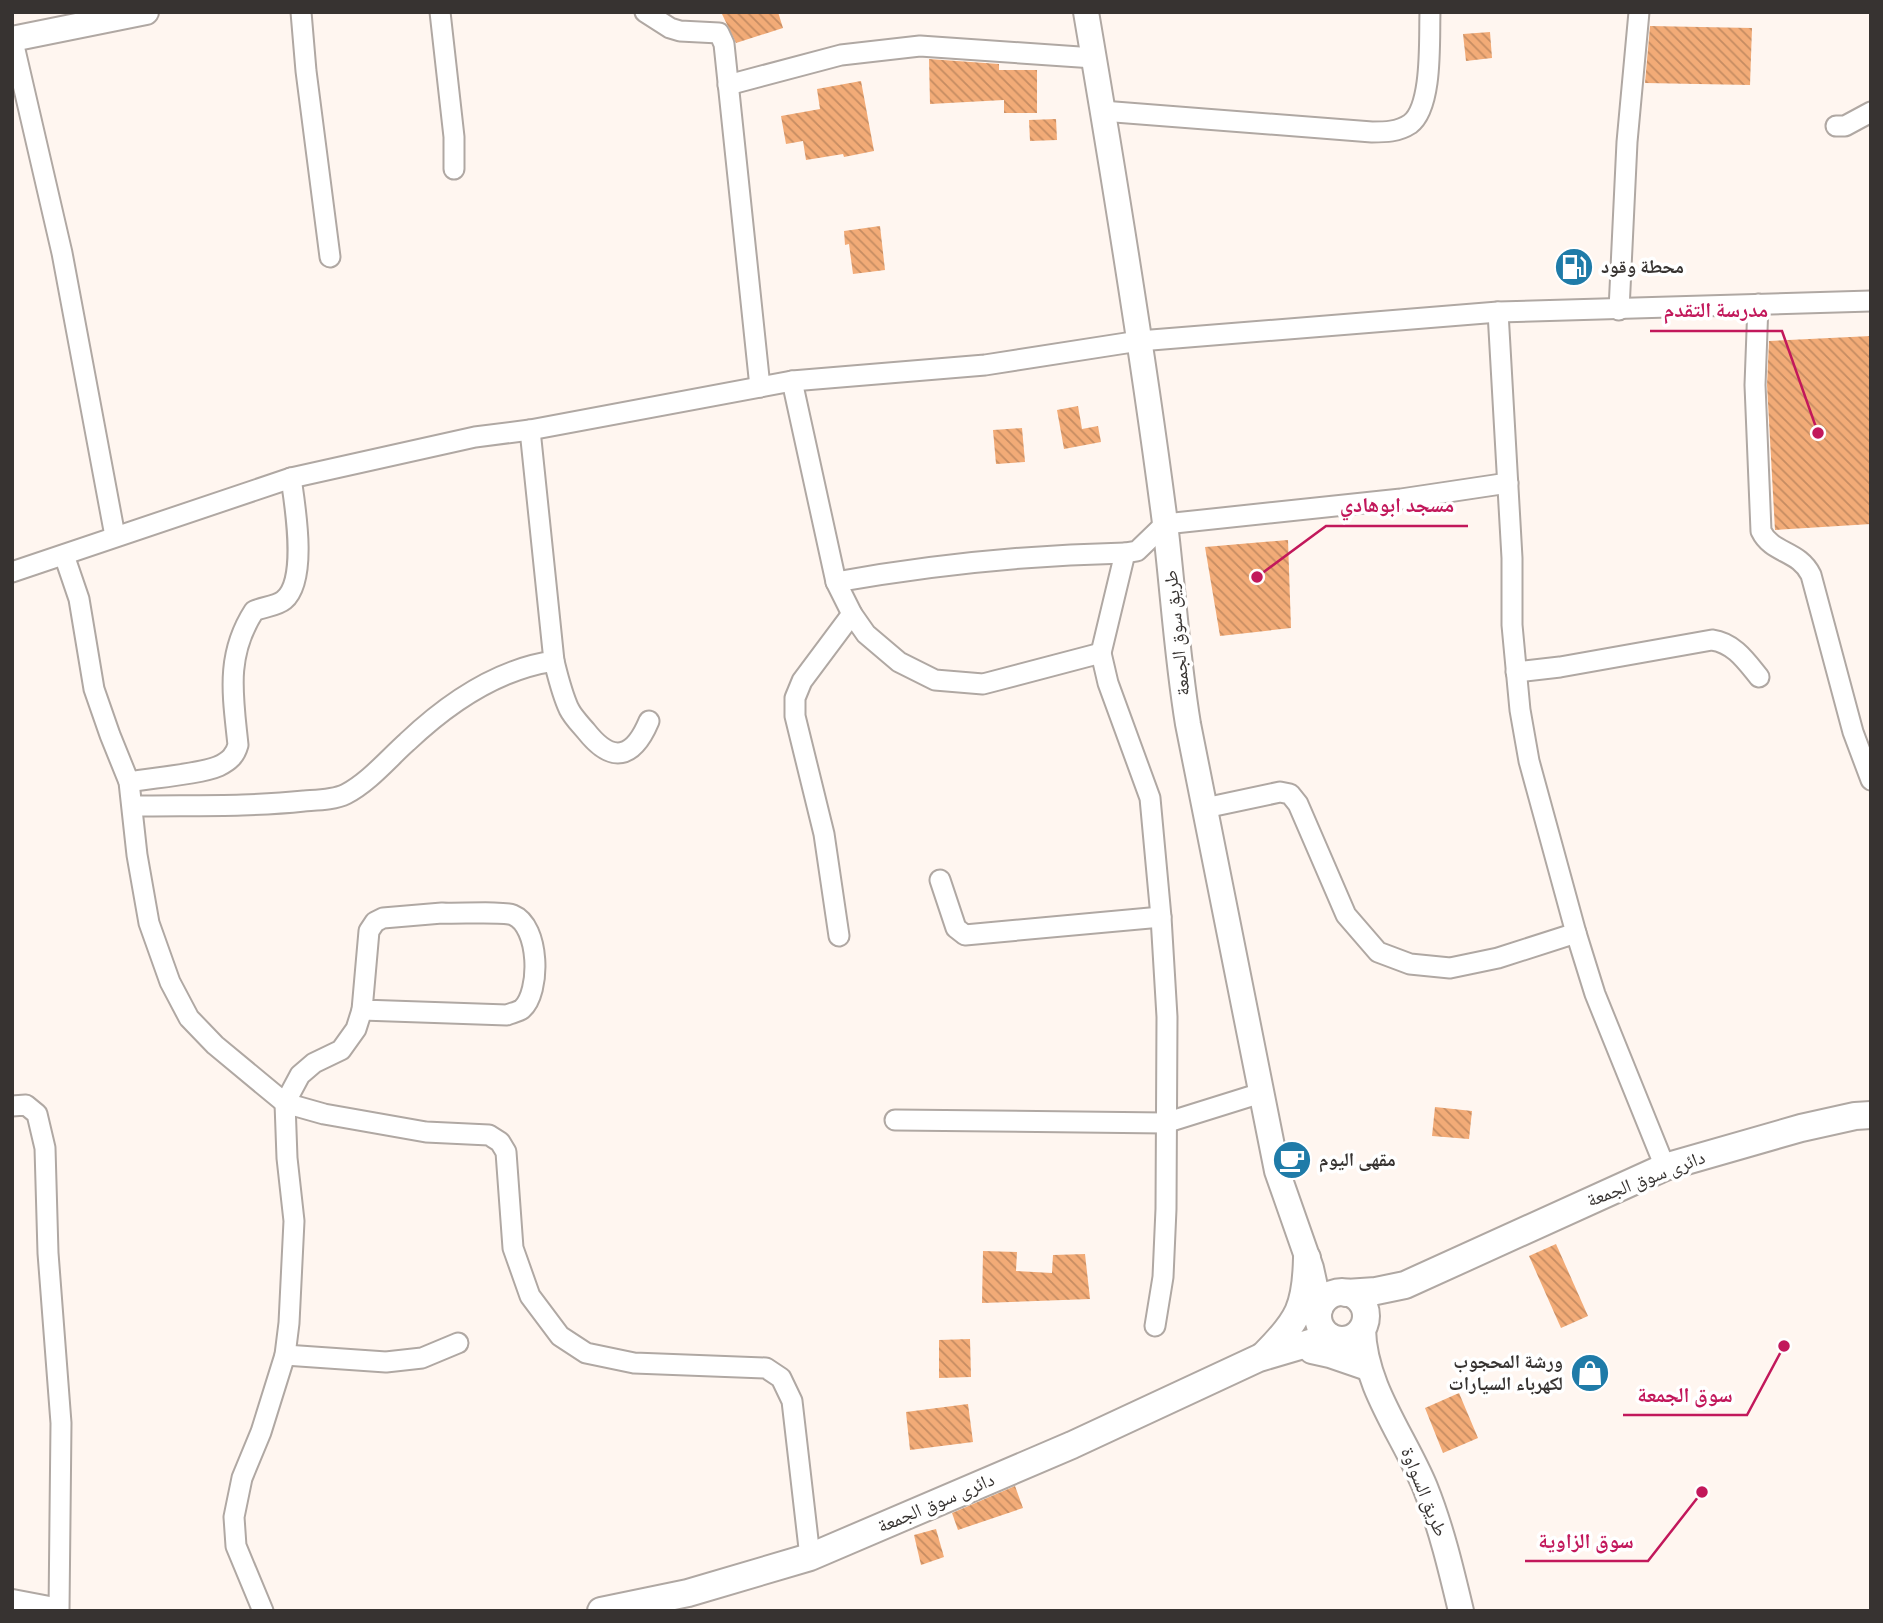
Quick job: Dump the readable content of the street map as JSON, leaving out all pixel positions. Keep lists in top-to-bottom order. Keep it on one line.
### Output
{"streets":{"main road":["دائرى سوق الجمعة"],"street":["طريق سوق الجمعة","طريق السواوة"]},"crossings":[["طريق سوق الجمعة","طريق السواوة"]],"places":{"fuel station":["محطة وقود"],"other":["مدرسة التقدم","مسجد ابوهادي","سوق الجمعة","سوق الزاوية"],"cafe":["مقهى اليوم"],"shop":["ورشة المحجوب لكهرباء السيارات"]}}
